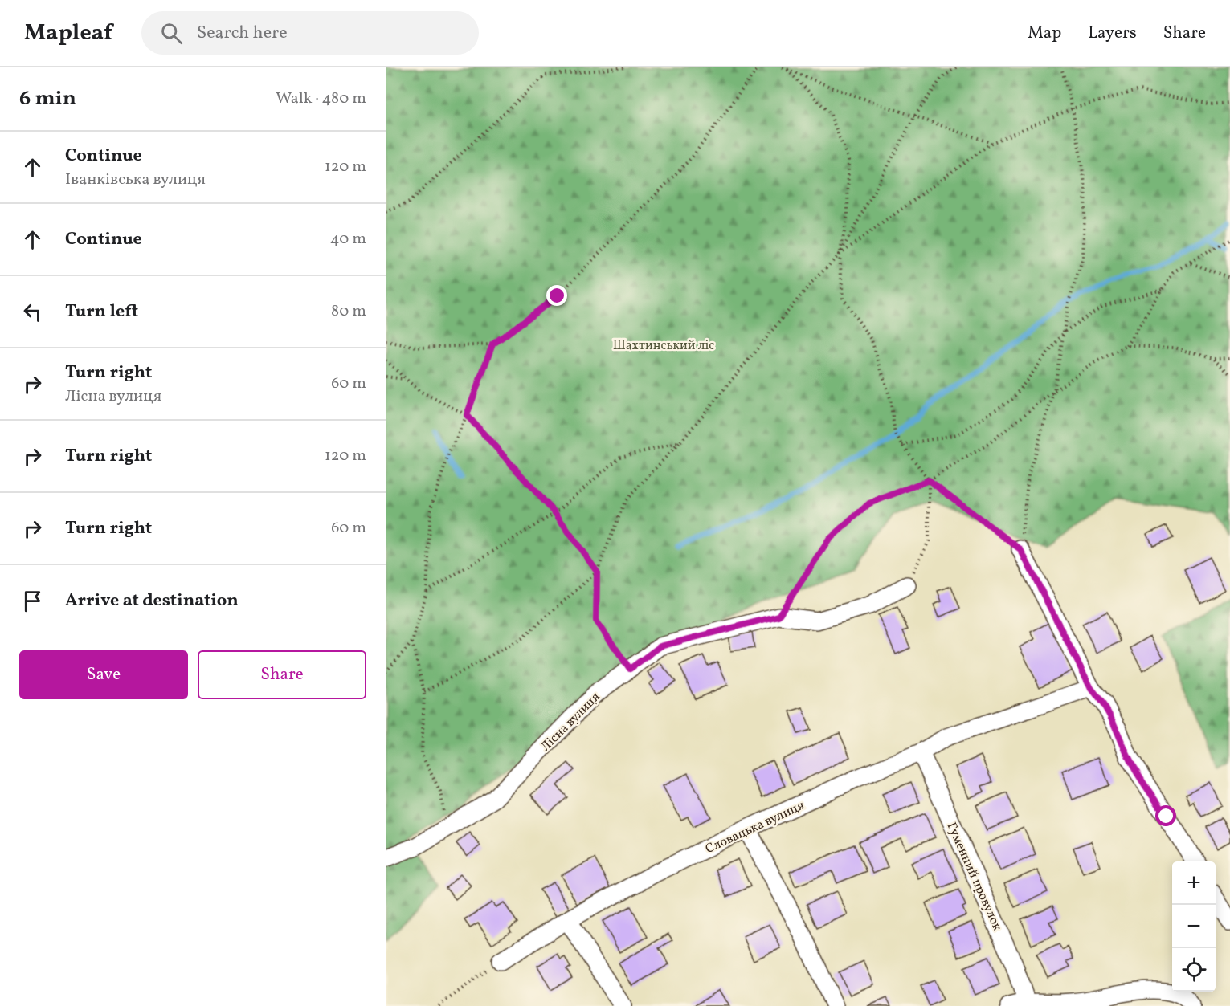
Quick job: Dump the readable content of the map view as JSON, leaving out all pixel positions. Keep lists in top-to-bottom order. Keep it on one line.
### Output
{"streets":{"street":["Лісна вулиця","Словацька вулиця","Гуменний провулок"]},"crossings":[["Словацька вулиця","Гуменний провулок"]],"parks":["Шахтинський ліс"],"page":{"header":"Mapleaf","search":"Search here","nav":["Map","Layers","Share"],"heading":["6 min","Walk · 480 m"],"list":[["Continue","Іванківська вулиця","120 m"],["Continue","40 m"],["Turn left","80 m"],["Turn right","Лісна вулиця","60 m"],["Turn right","120 m"],["Turn right","60 m"],"Arrive at destination"],"buttons":["Save","Share"],"map_buttons":["+","−"]}}
